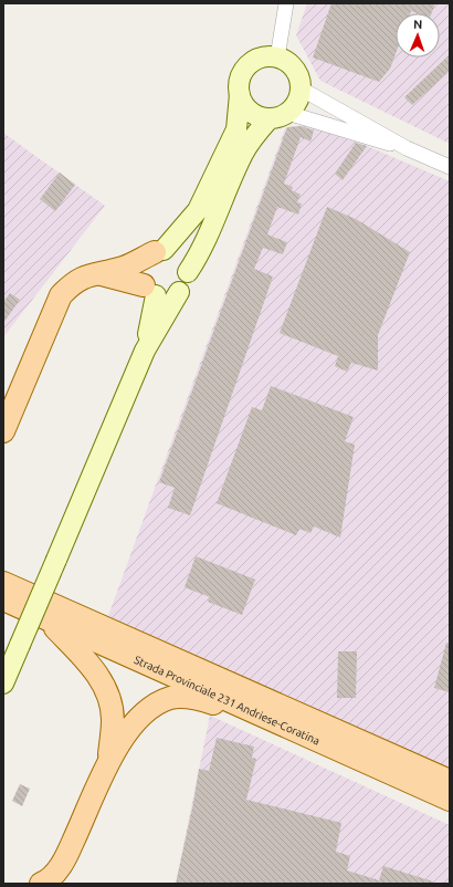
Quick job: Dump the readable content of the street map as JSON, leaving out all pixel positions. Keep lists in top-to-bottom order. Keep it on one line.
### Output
{"streets":{"main road":["Strada Provinciale 231 Andriese-Coratina"]},"north":"top"}
